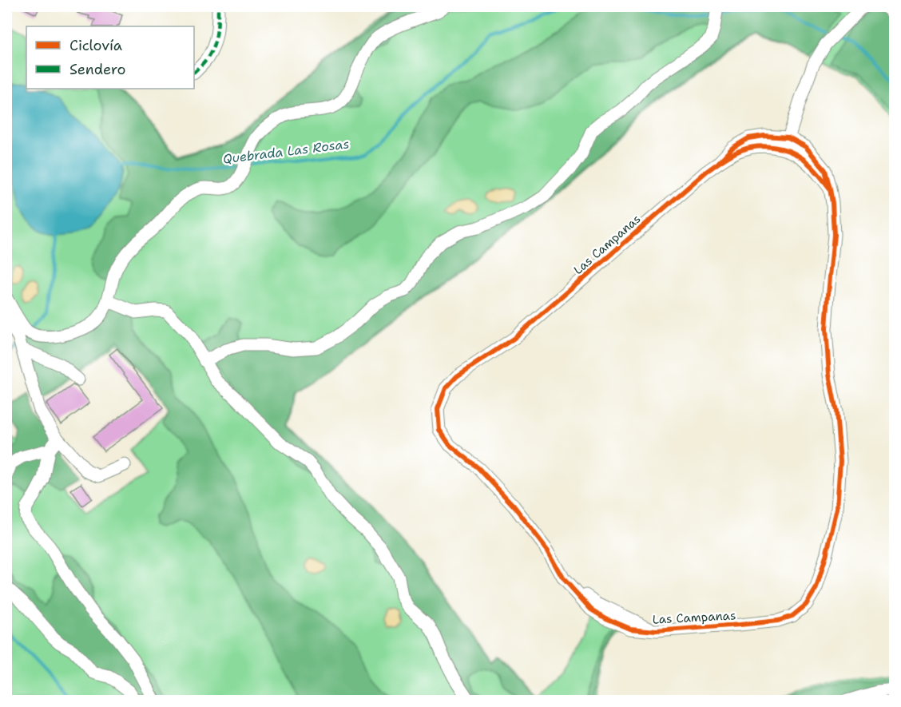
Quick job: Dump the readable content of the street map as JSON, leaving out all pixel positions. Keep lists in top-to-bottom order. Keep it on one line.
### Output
{"streets":{"street":["Las Campanas"]},"water":["Quebrada Las Rosas"],"legend":["Ciclovía","Sendero"]}
